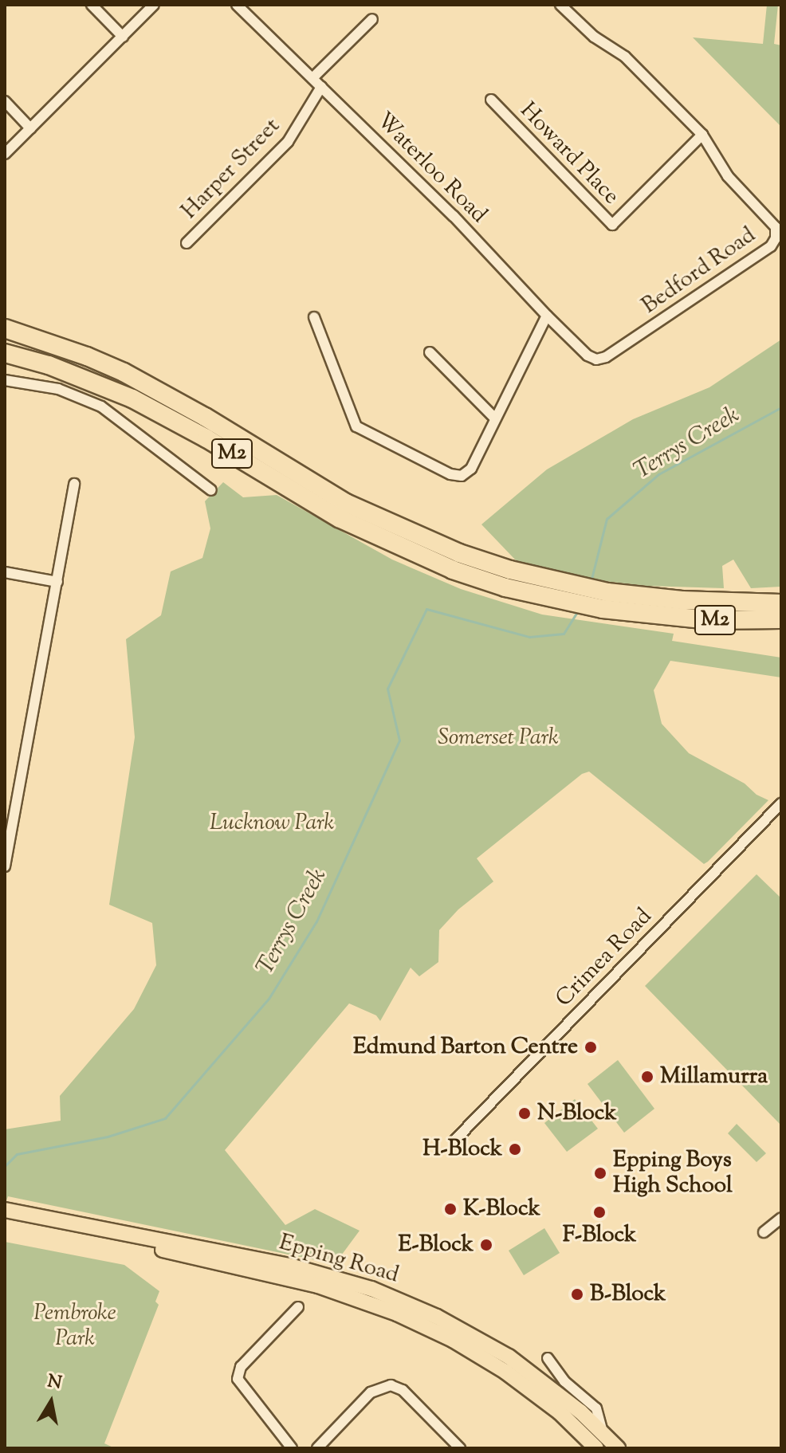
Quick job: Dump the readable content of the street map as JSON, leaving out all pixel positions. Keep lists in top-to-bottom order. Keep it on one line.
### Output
{"streets":{"highway":["M2"],"main road":["Epping Road"],"street":["Howard Place","Waterloo Road","Harper Street","Bedford Road","Crimea Road"]},"crossings":[["Howard Place","Bedford Road"],["Waterloo Road","Harper Street"],["Waterloo Road","Bedford Road"]],"water":["Terrys Creek"],"parks":["Somerset Park","Lucknow Park","Pembroke Park"],"places":["Edmund Barton Centre","Millamurra","N-Block","H-Block","Epping Boys High School","K-Block","F-Block","E-Block","B-Block"],"north":"top"}
